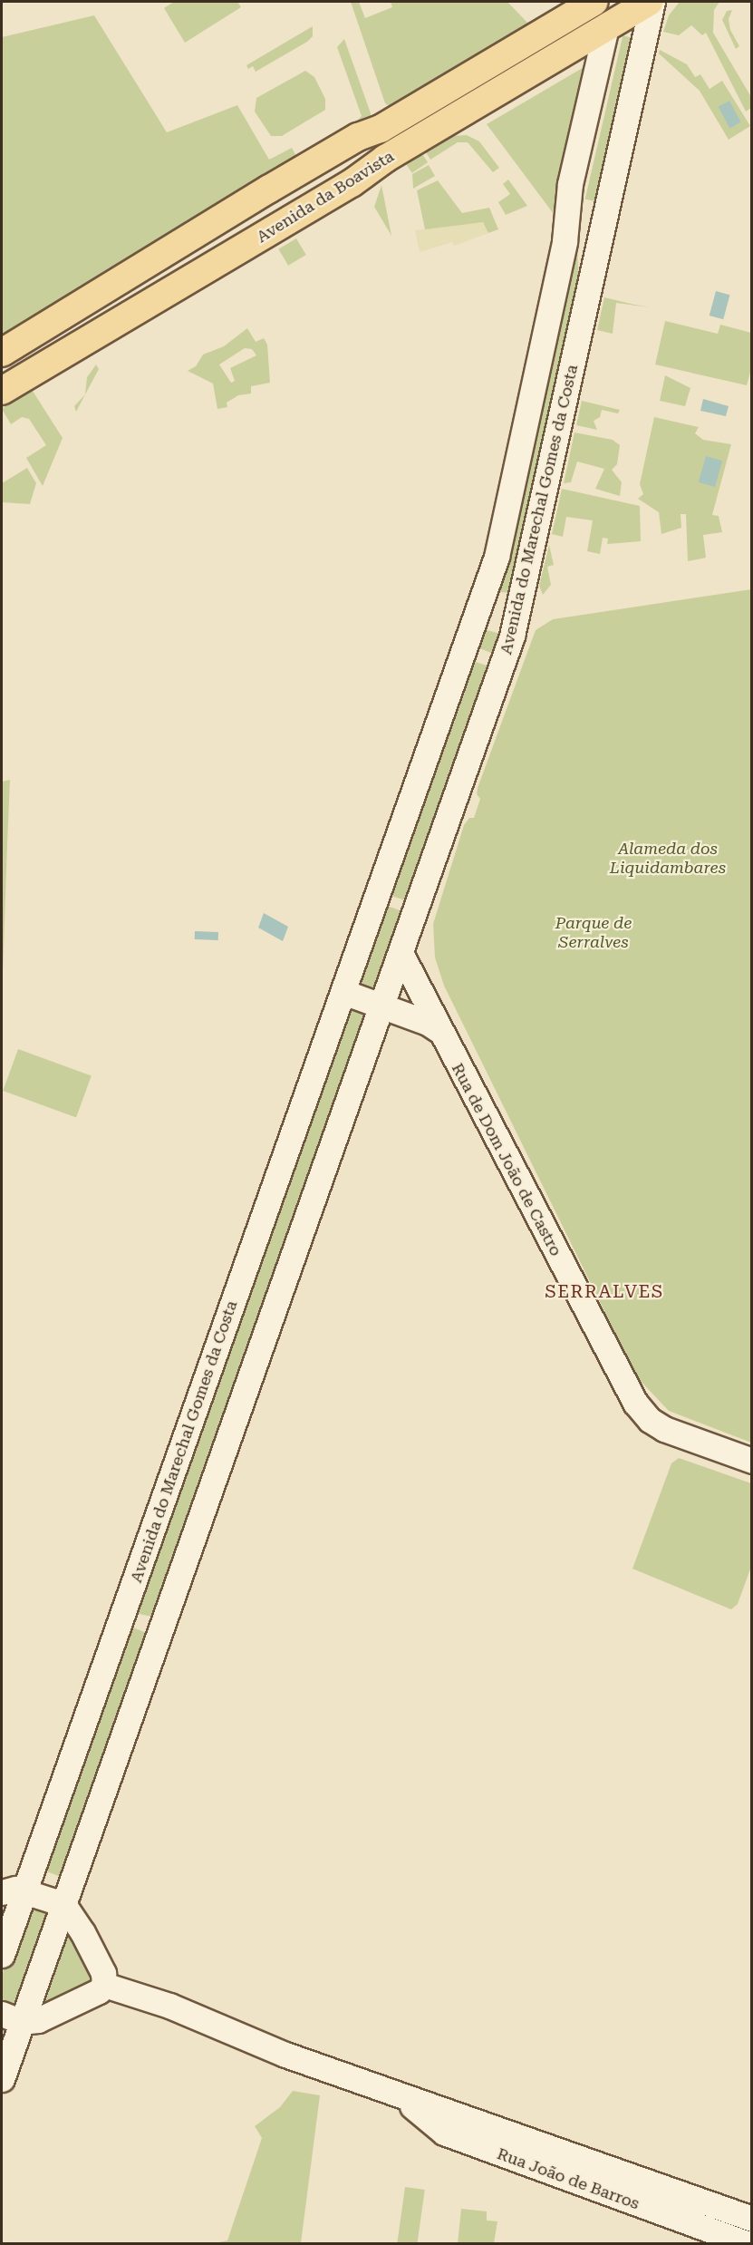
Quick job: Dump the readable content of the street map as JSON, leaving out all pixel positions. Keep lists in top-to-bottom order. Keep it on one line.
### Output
{"streets":{"main road":["Avenida da Boavista","Avenida do Marechal Gomes da Costa","Rua de Dom João de Castro","Rua João de Barros"]},"crossings":[["Avenida da Boavista","Avenida do Marechal Gomes da Costa"],["Avenida do Marechal Gomes da Costa","Rua de Dom João de Castro"]],"districts":["SERRALVES"],"parks":["Alameda dos Liquidambares","Parque de Serralves"]}
